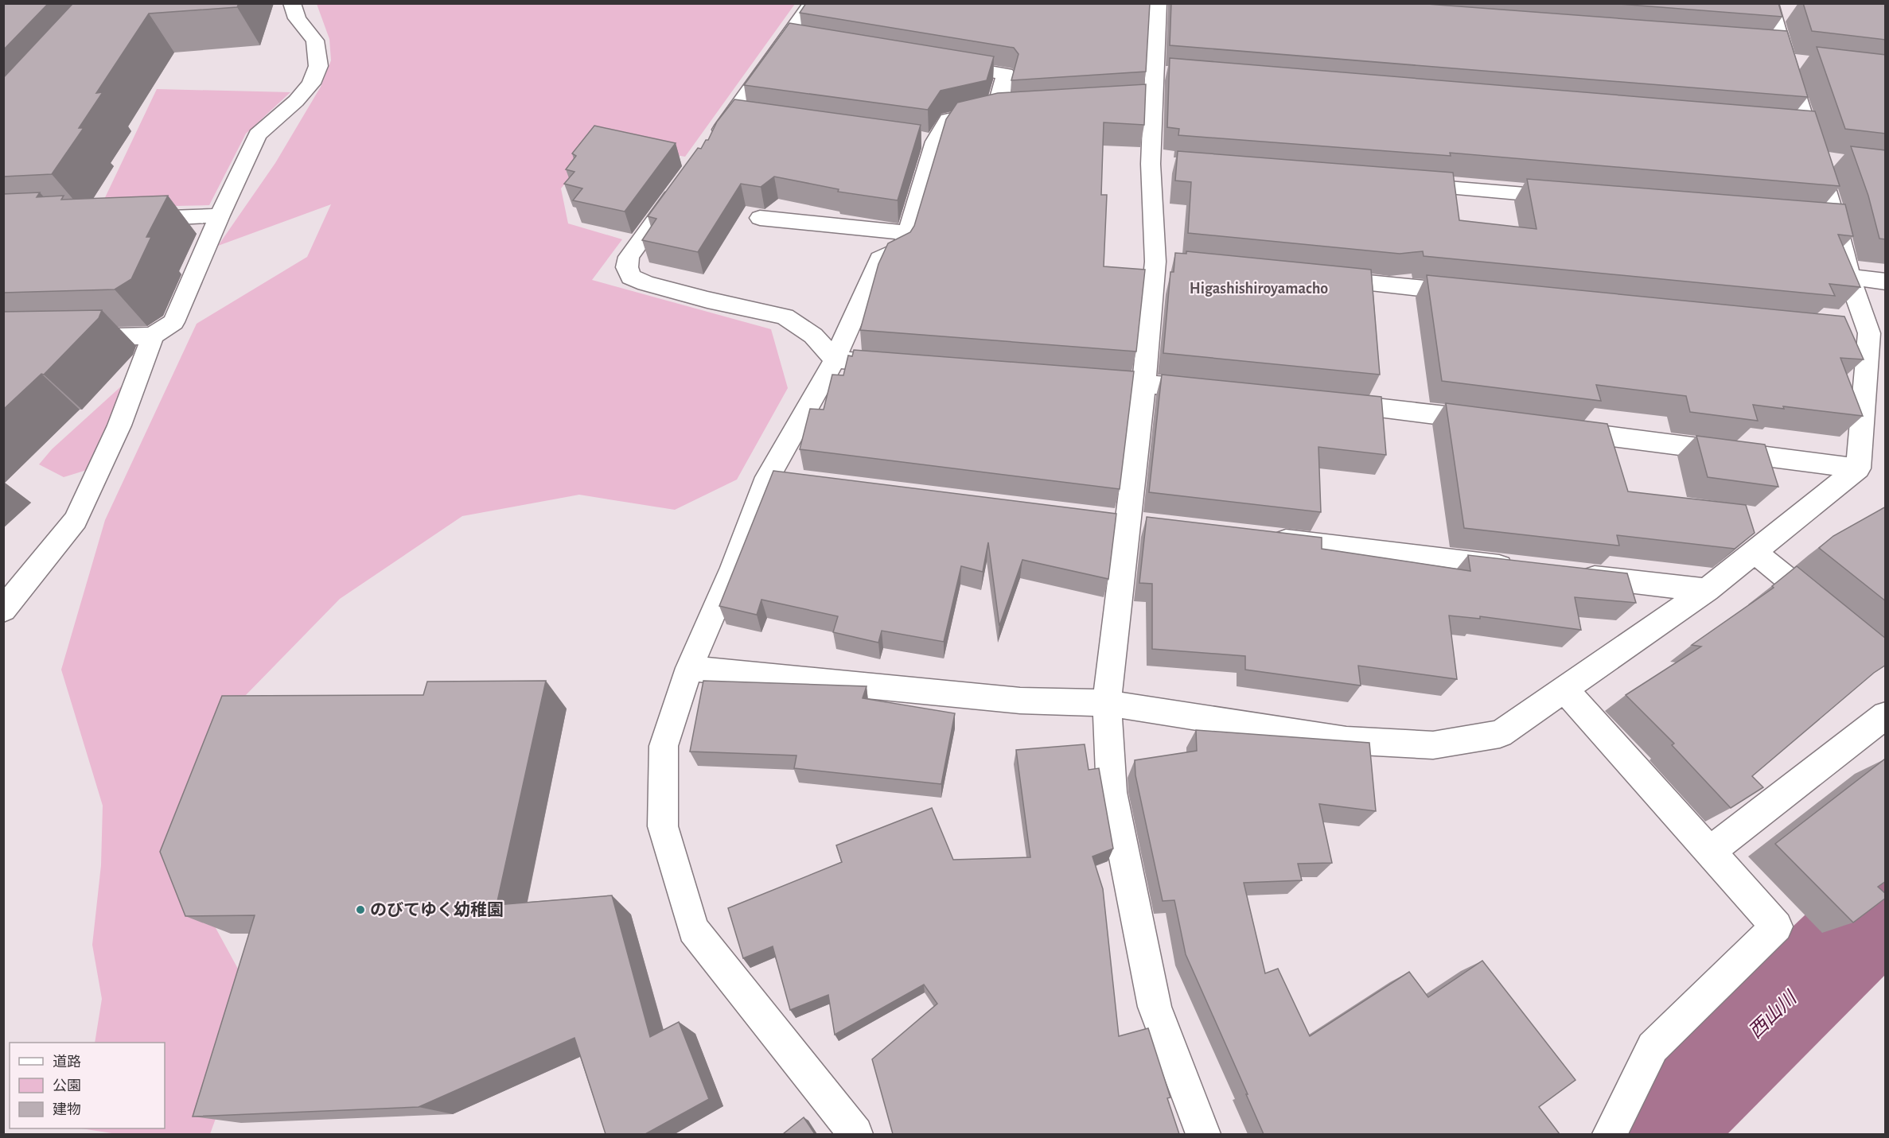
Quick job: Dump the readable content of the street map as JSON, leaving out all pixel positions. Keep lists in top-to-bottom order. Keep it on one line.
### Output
{"districts":["Higashishiroyamacho"],"water":["西山川"],"places":["のびてゆく幼稚園"],"legend":["道路","公園","建物"]}
